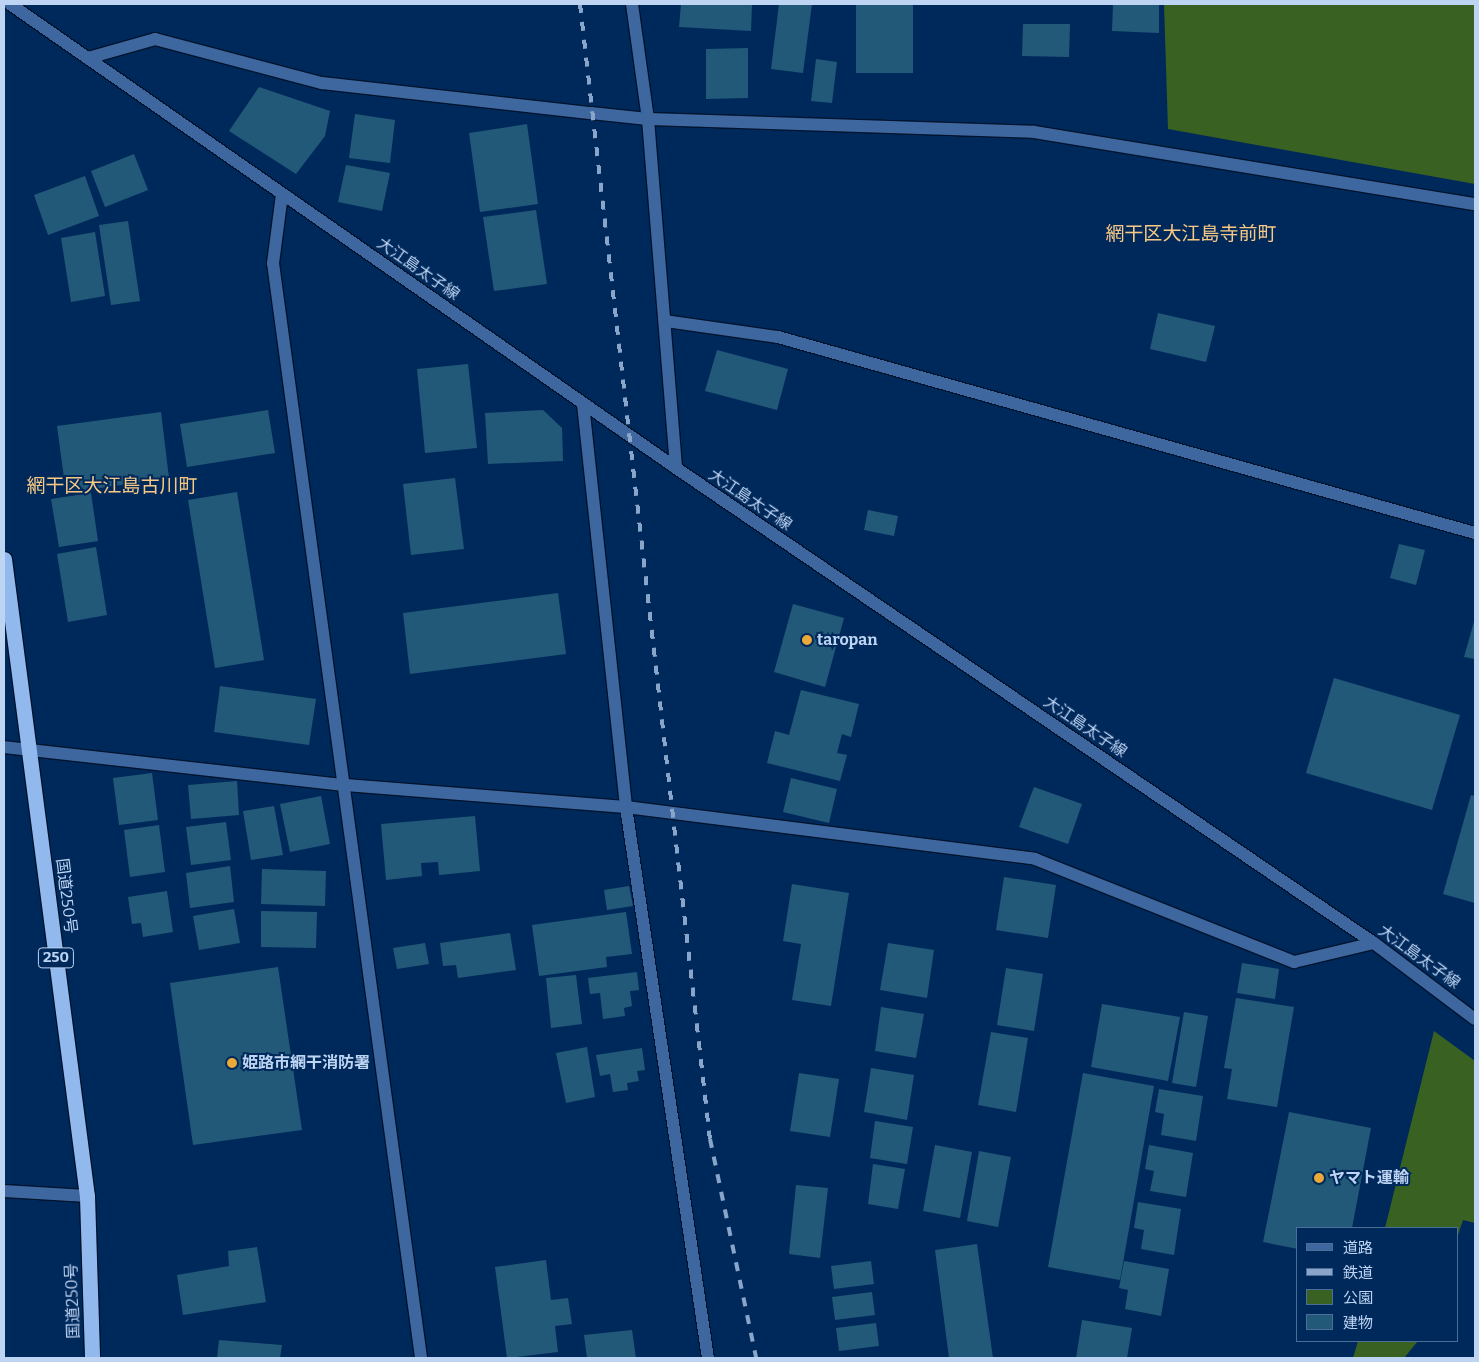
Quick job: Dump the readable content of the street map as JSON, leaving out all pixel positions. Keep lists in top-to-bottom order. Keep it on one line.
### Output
{"streets":{"highway":["国道250号","250"],"street":["大江島太子線"]},"districts":["網干区大江島寺前町","網干区大江島古川町"],"places":["taropan","姫路市網干消防署","ヤマト運輸"],"legend":["道路","鉄道","公園","建物"]}
